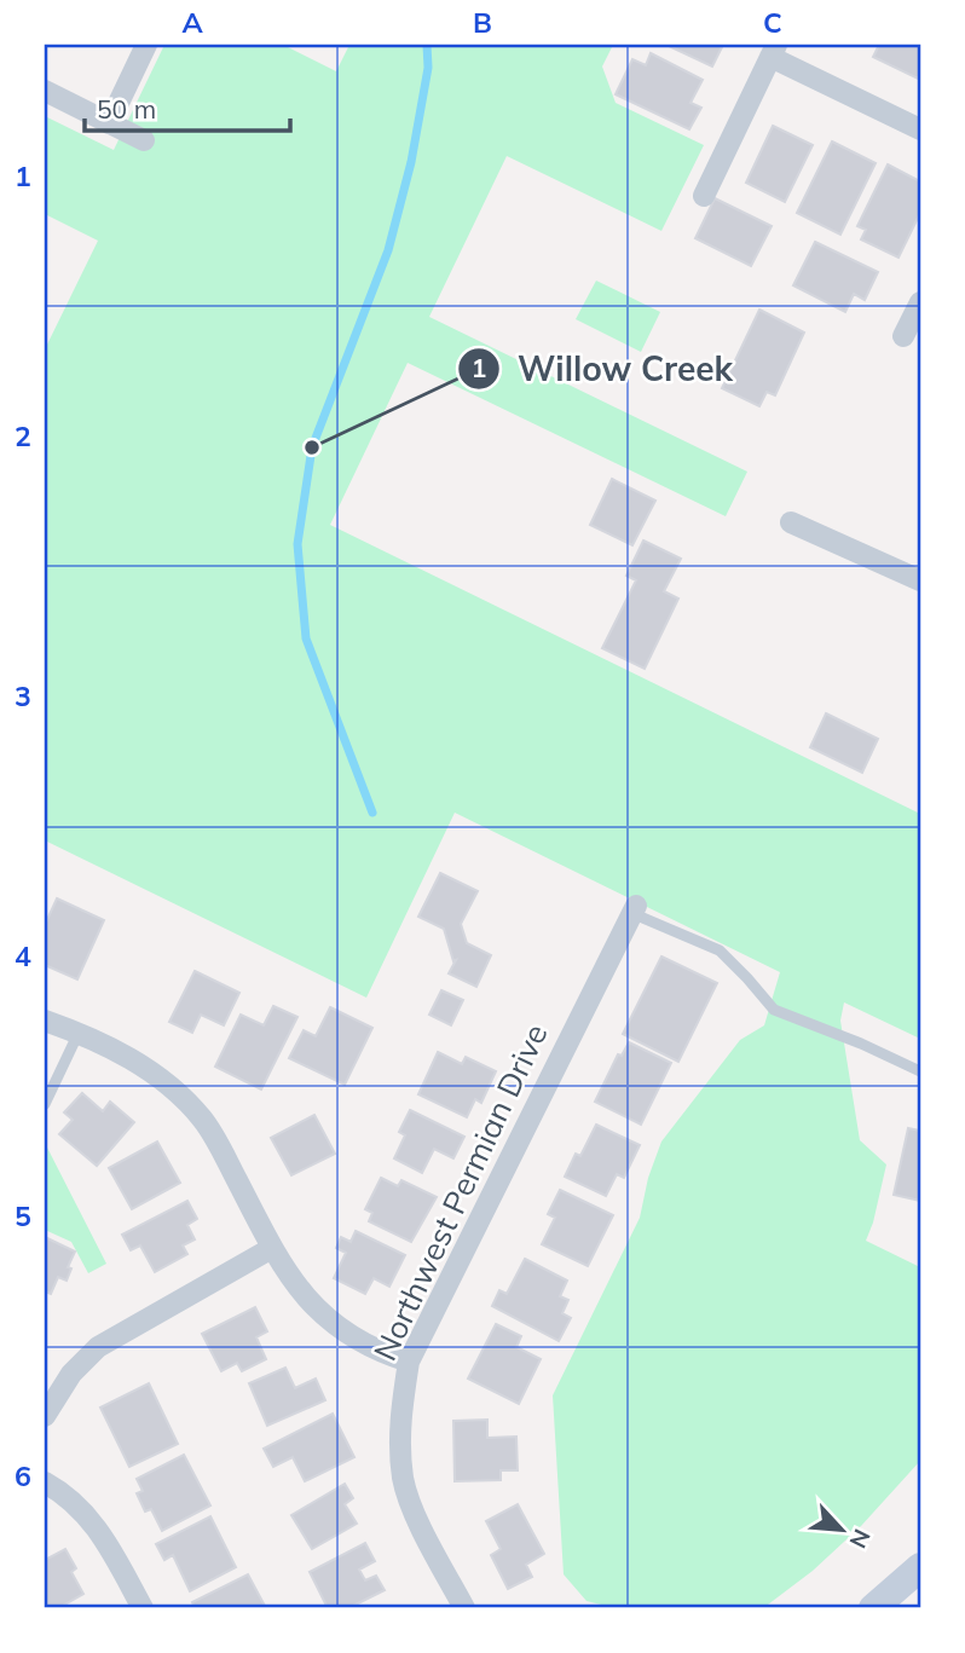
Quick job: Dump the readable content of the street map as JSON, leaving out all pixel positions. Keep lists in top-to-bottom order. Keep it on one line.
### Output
{"streets":{"street":["Northwest Permian Drive"]},"places":["Willow Creek"],"scale_bar":"50 m","north":"bottom right","grid":{"columns":["A","B","C"],"rows":["1","2","3","4","5","6"]}}
